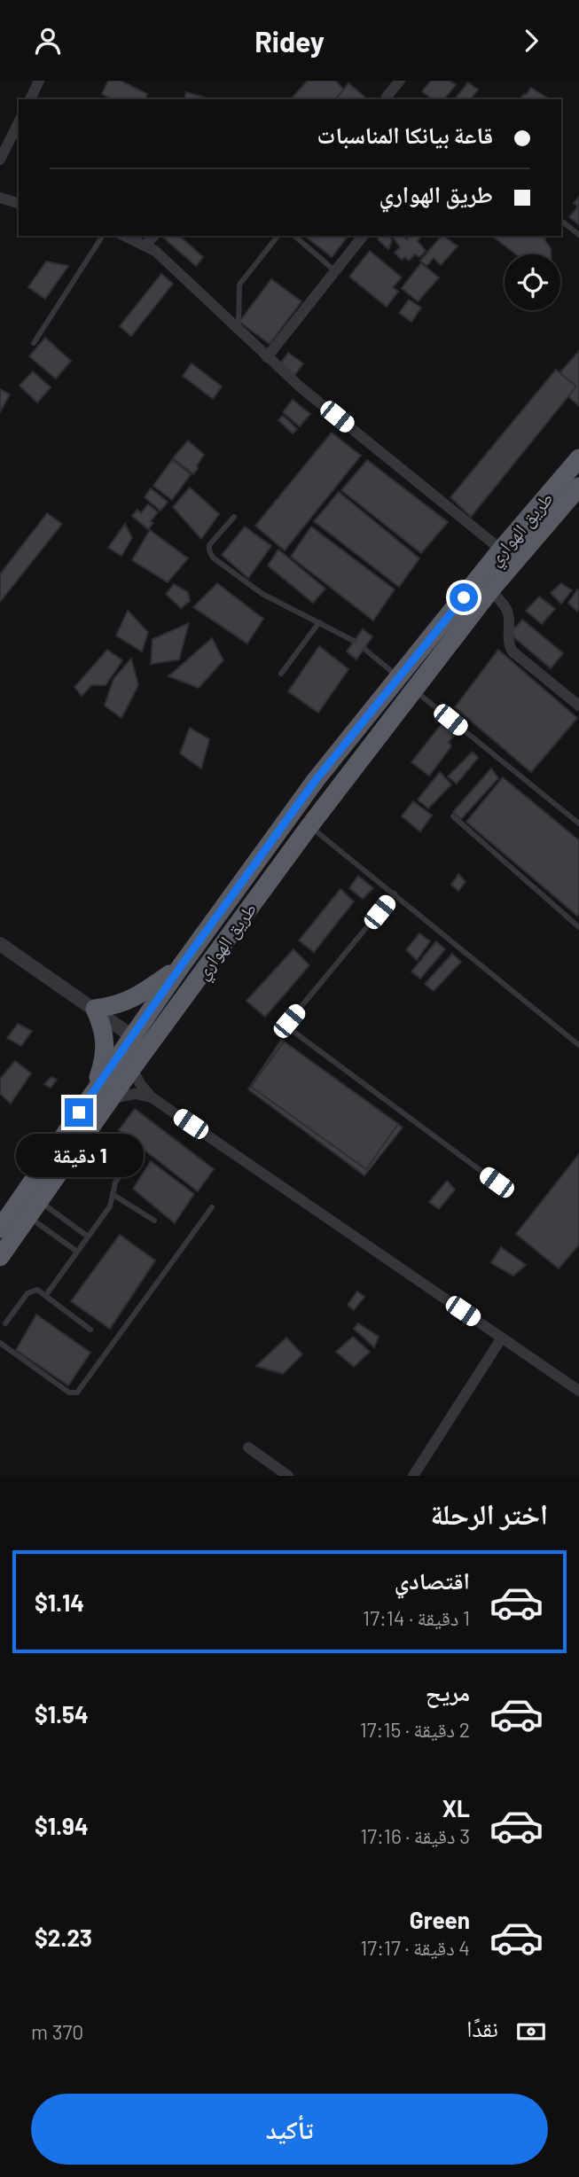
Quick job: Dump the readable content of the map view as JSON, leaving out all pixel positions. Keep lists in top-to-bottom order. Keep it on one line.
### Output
{"streets":{"highway":["طريق الهواري"]},"page":{"header":"Ridey","banner":["قاعة بيانكا المناسبات","طريق الهواري"],"bubble":"1 دقيقة","heading":"اختر الرحلة","list":[{"name":"اقتصادي","note":"1 دقيقة · 17:14","value":"$1.14"},{"name":"مريح","note":"2 دقيقة · 17:15","value":"$1.54"},{"name":"XL","note":"3 دقيقة · 17:16","value":"$1.94"},{"name":"Green","note":"4 دقيقة · 17:17","value":"$2.23"}],"pay":["نقدًا","370 m"],"buttons":"تأكيد"}}
